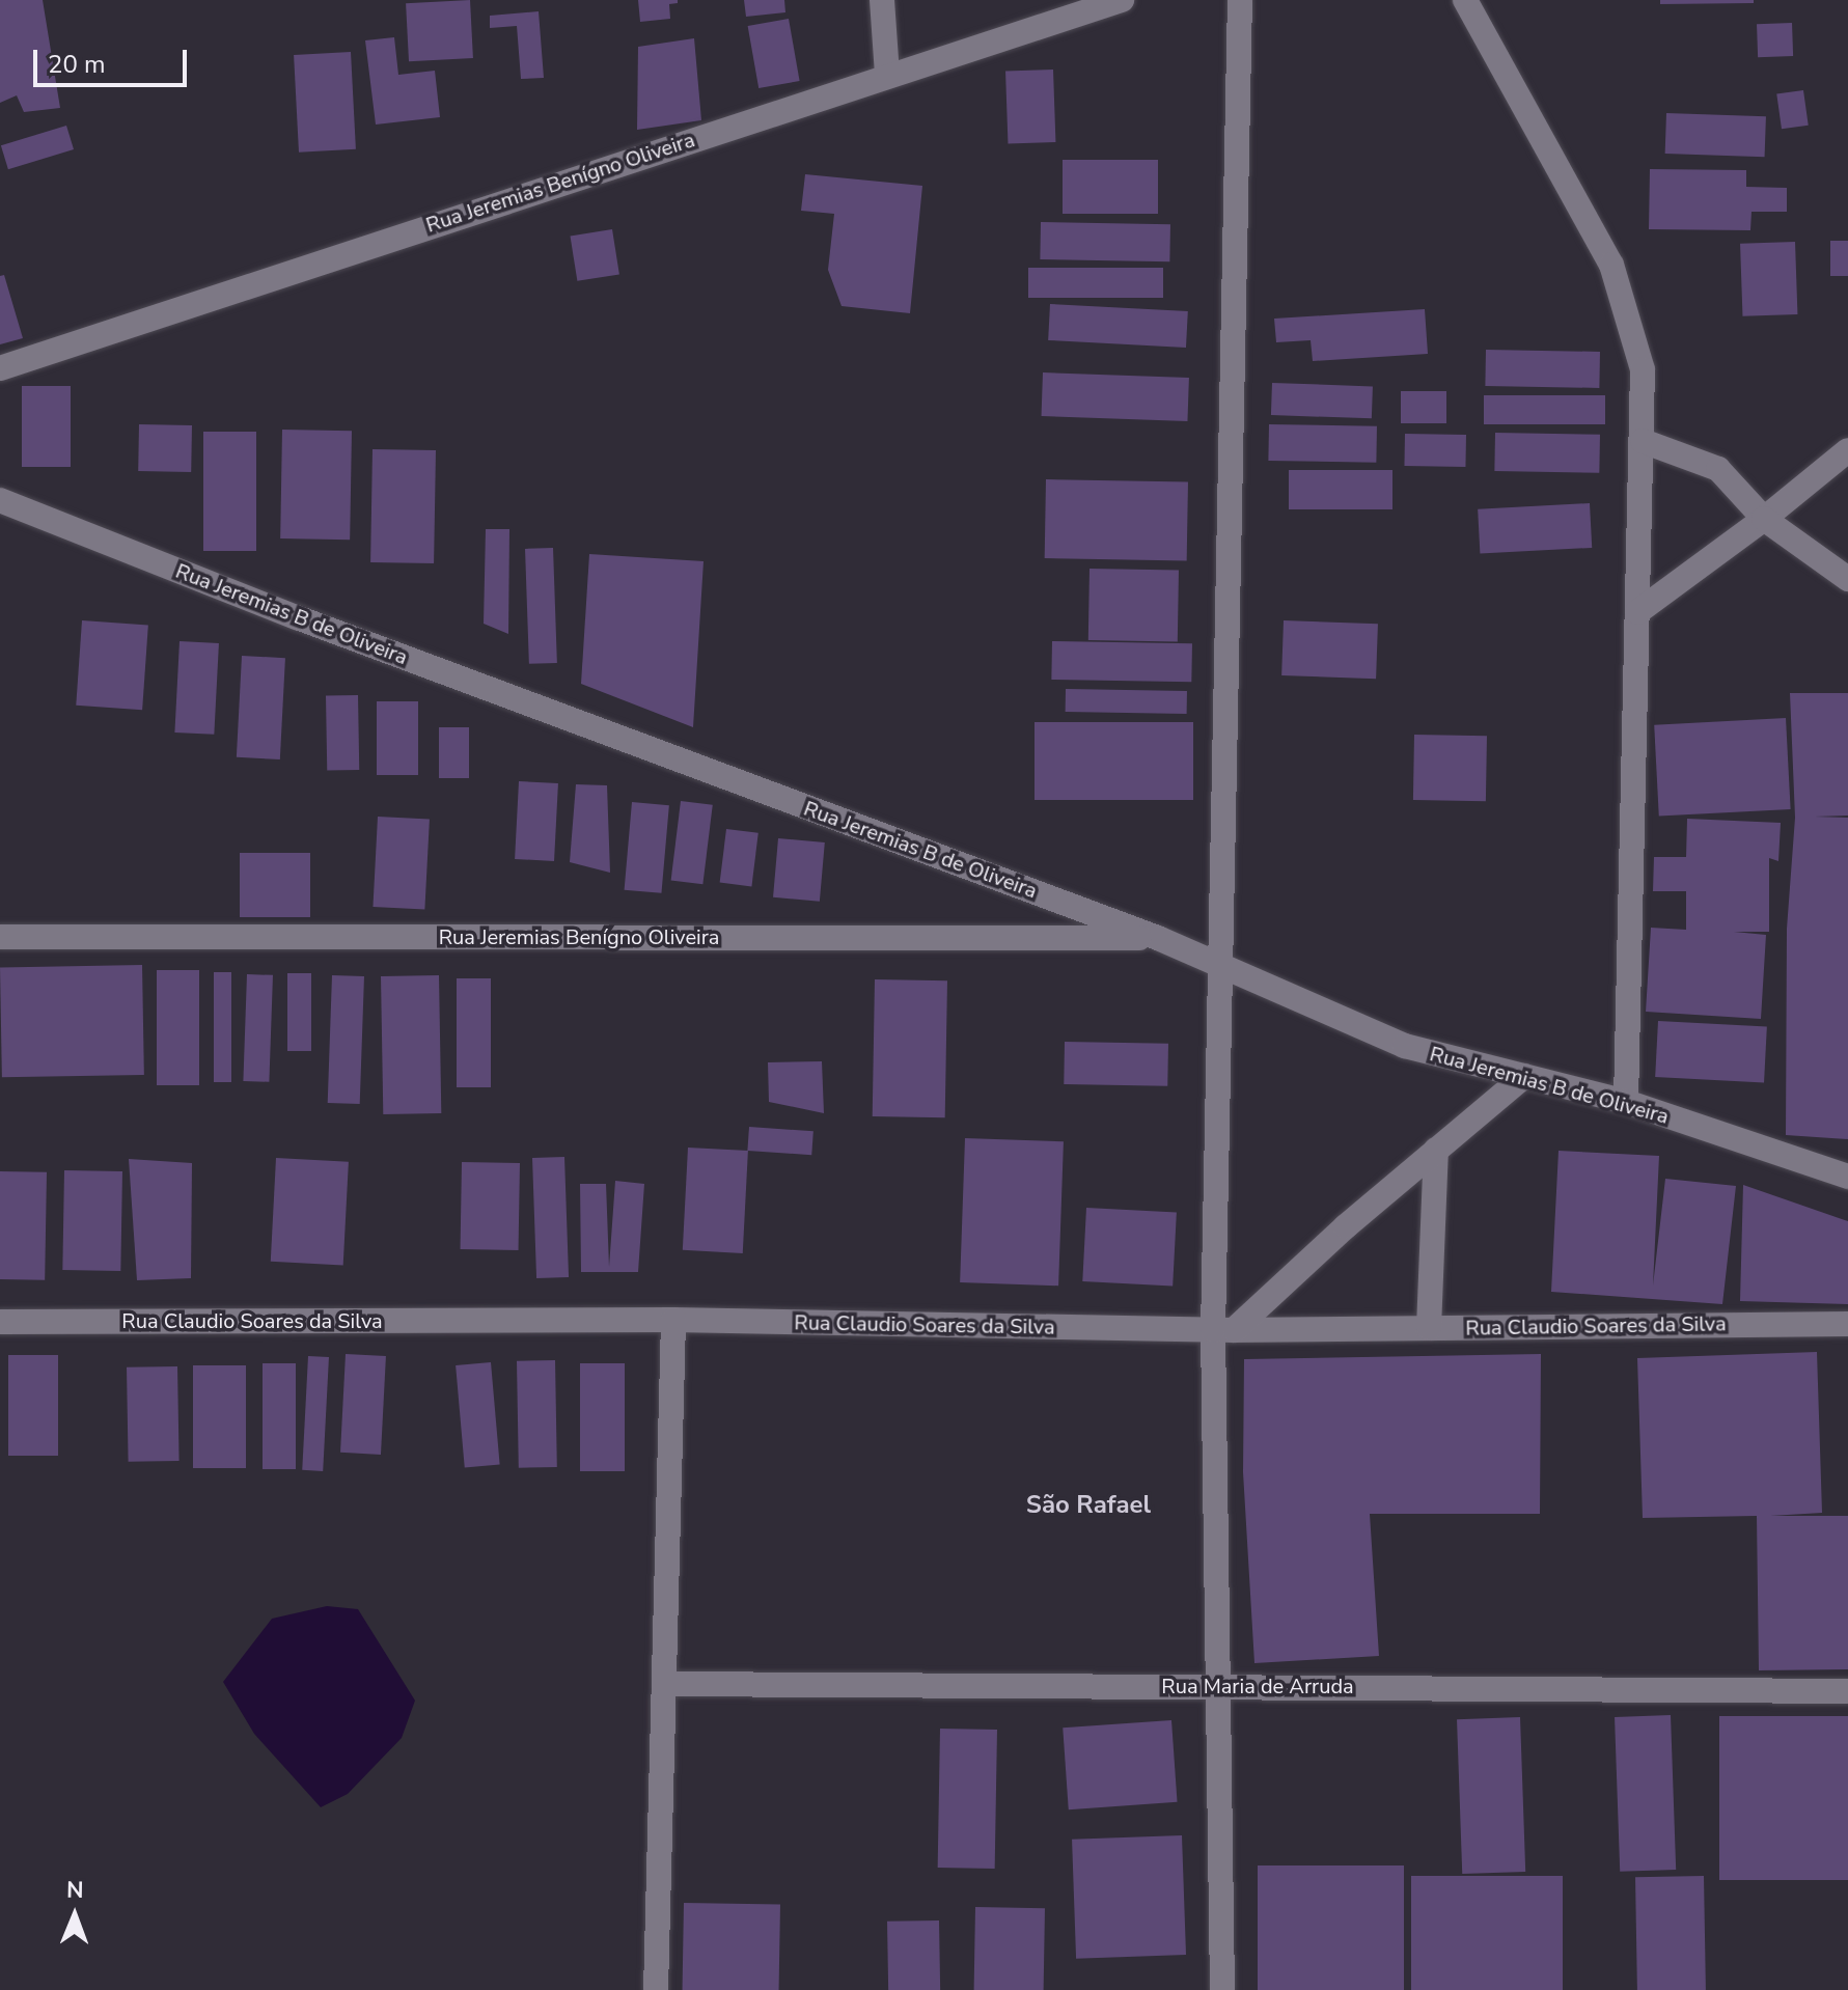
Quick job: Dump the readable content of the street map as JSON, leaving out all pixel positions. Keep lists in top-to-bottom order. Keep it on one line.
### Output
{"streets":{"street":["Rua Jeremias Benígno Oliveira","Rua Jeremias B de Oliveira","Rua Claudio Soares da Silva","Rua Maria de Arruda"]},"crossings":[["Rua Jeremias Benígno Oliveira","Rua Jeremias B de Oliveira"]],"districts":["São Rafael"],"scale_bar":"20 m","north":"top"}
